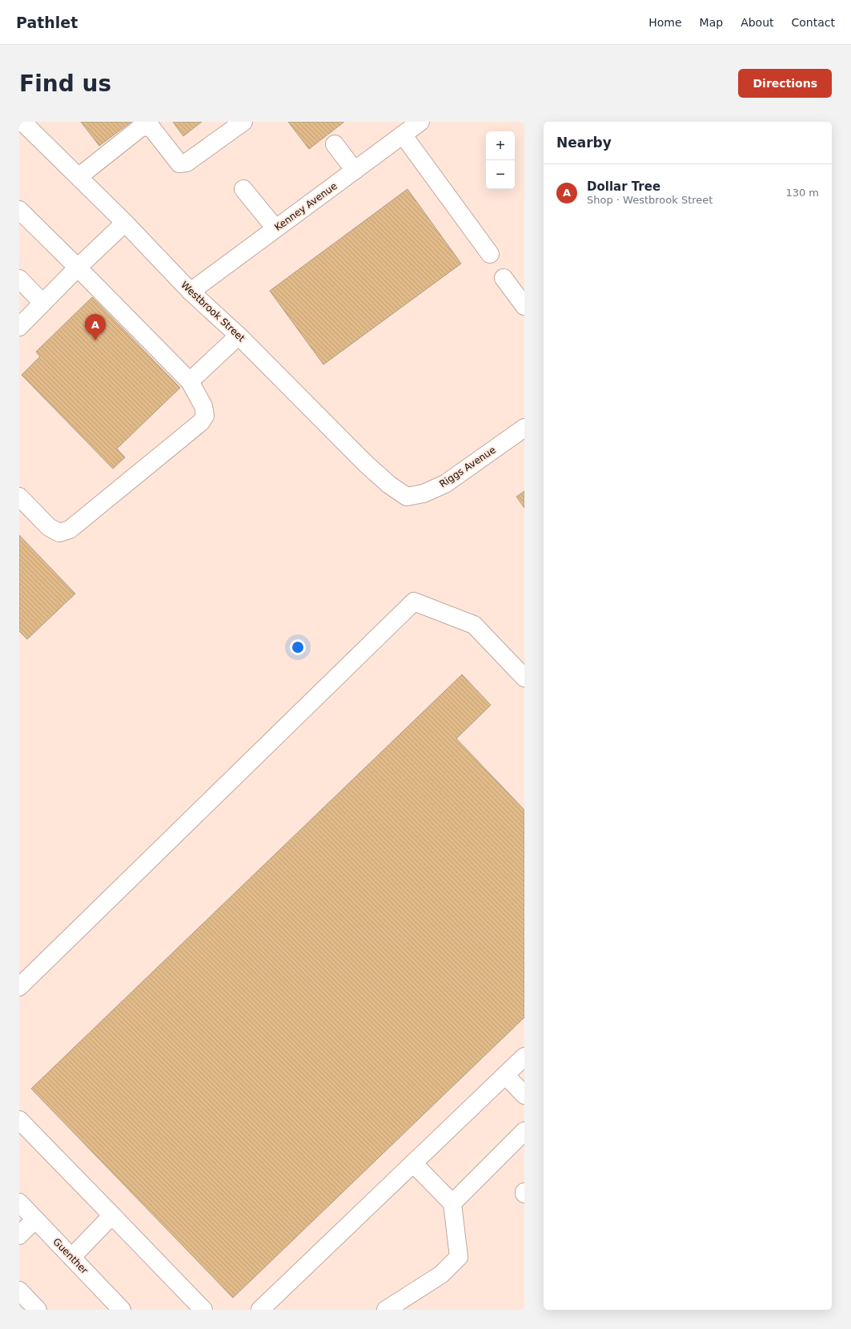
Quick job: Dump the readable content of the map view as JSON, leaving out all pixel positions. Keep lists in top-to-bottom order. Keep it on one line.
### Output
{"streets":{"street":["Kenney Avenue","Westbrook Street","Riggs Avenue","Guenther"]},"crossings":[["Kenney Avenue","Westbrook Street"],["Westbrook Street","Riggs Avenue"]],"page":{"header":"Pathlet","nav":["Home","Map","About","Contact"],"buttons":"Directions","title":"Find us","heading":"Nearby","map_buttons":["+","−"],"list":[{"mark":"A","name":"Dollar Tree","note":"Shop · Westbrook Street","value":"130 m"}],"pins":"A"}}
